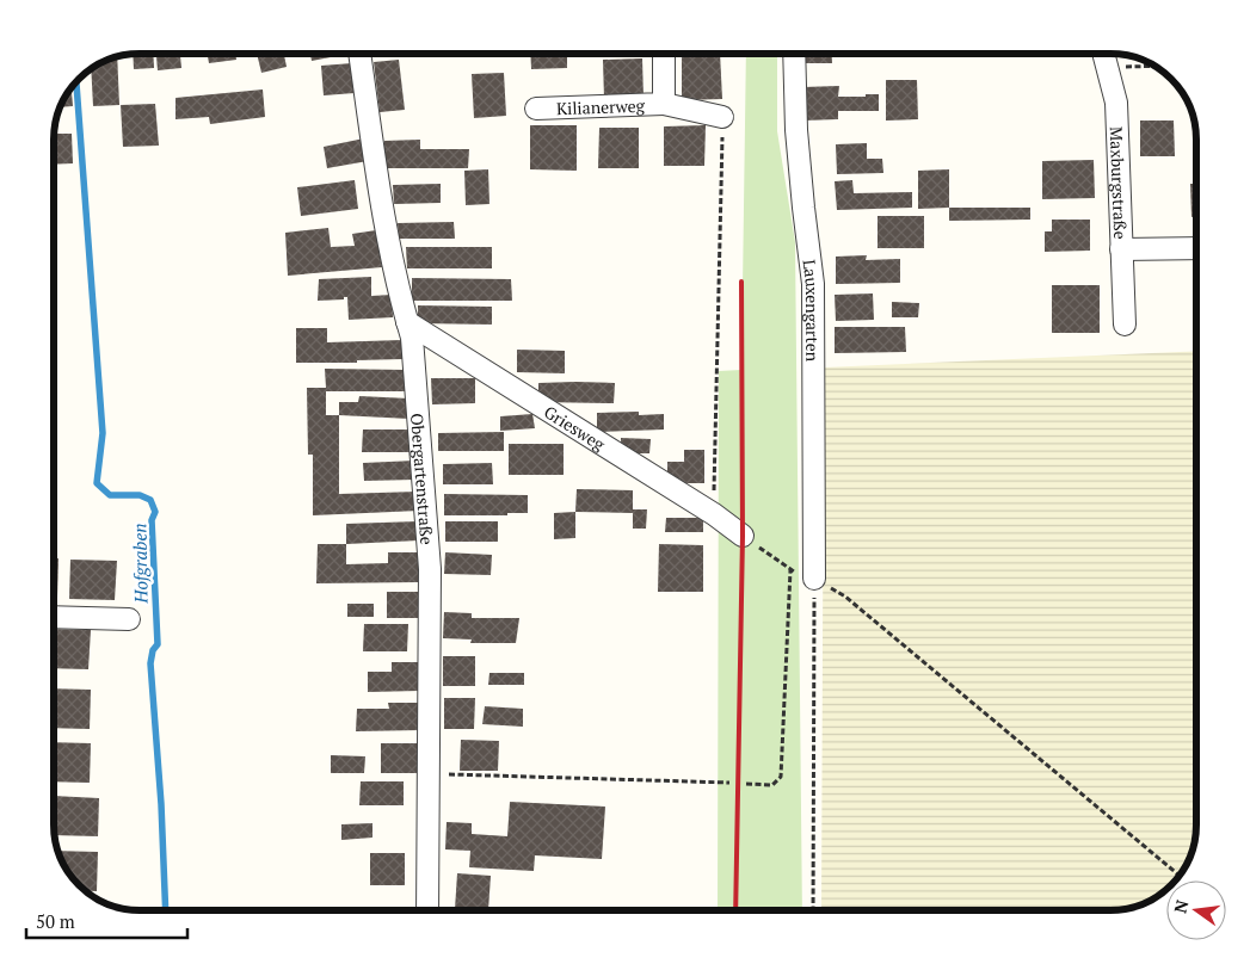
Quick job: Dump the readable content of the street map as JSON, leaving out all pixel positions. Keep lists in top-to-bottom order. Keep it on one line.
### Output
{"streets":{"street":["Kilianerweg","Maxburgstraße","Lauxengarten","Griesweg","Obergartenstraße"]},"crossings":[["Griesweg","Obergartenstraße"]],"water":["Hofgraben"],"scale_bar":"50 m","north":"left"}
